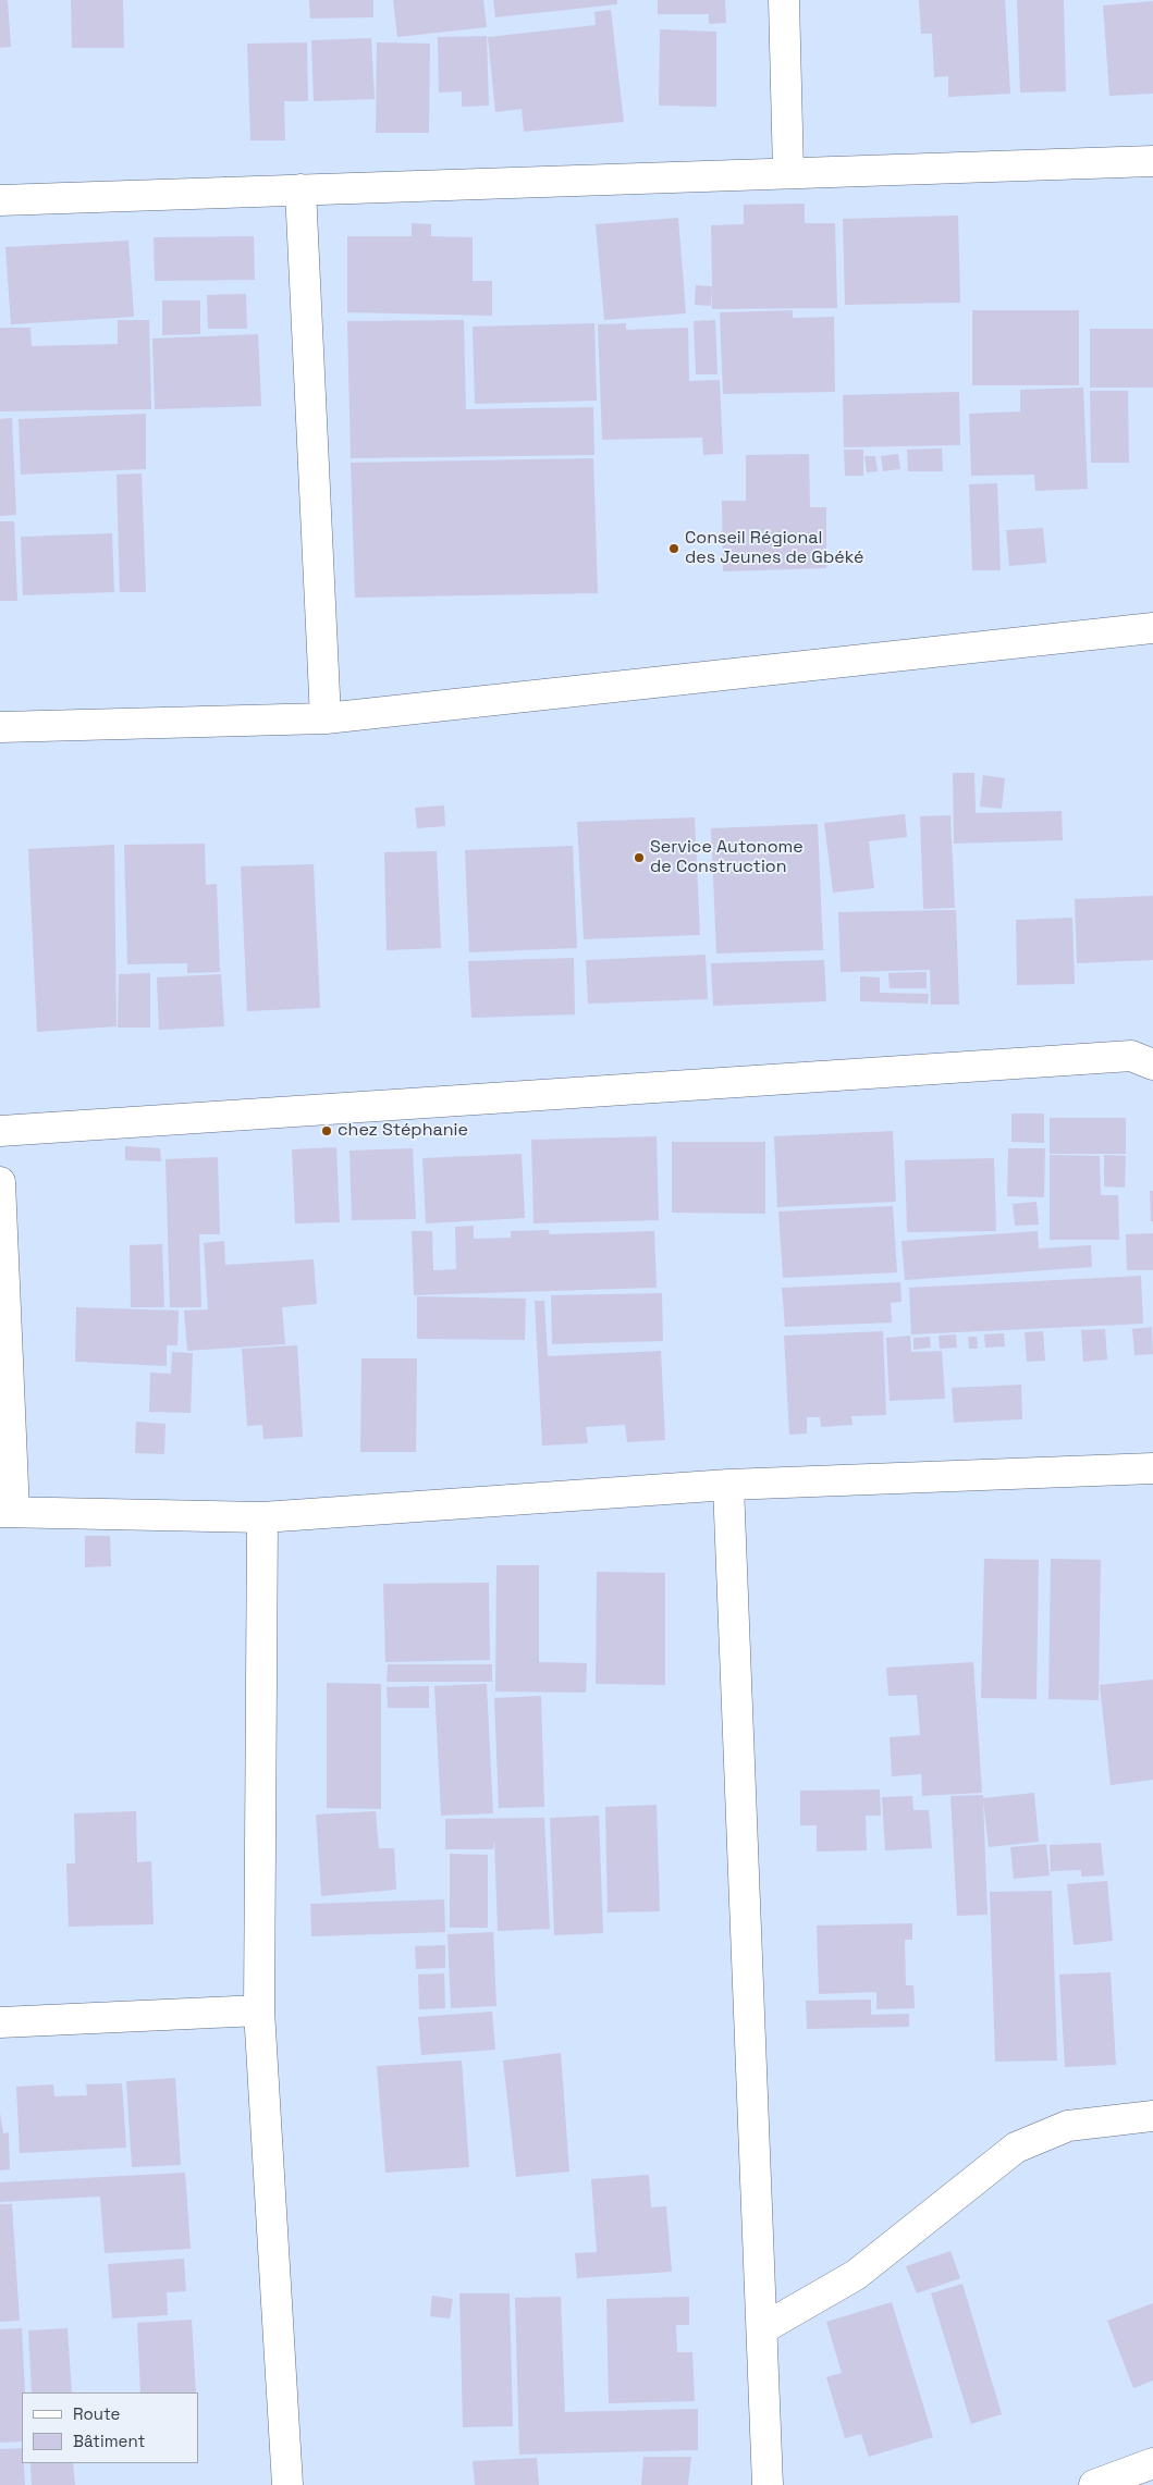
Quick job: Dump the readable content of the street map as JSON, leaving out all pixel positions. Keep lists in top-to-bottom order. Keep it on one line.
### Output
{"places":["Conseil Régional des Jeunes de Gbéké","Service Autonome de Construction","chez Stéphanie"],"legend":["Route","Bâtiment"]}
